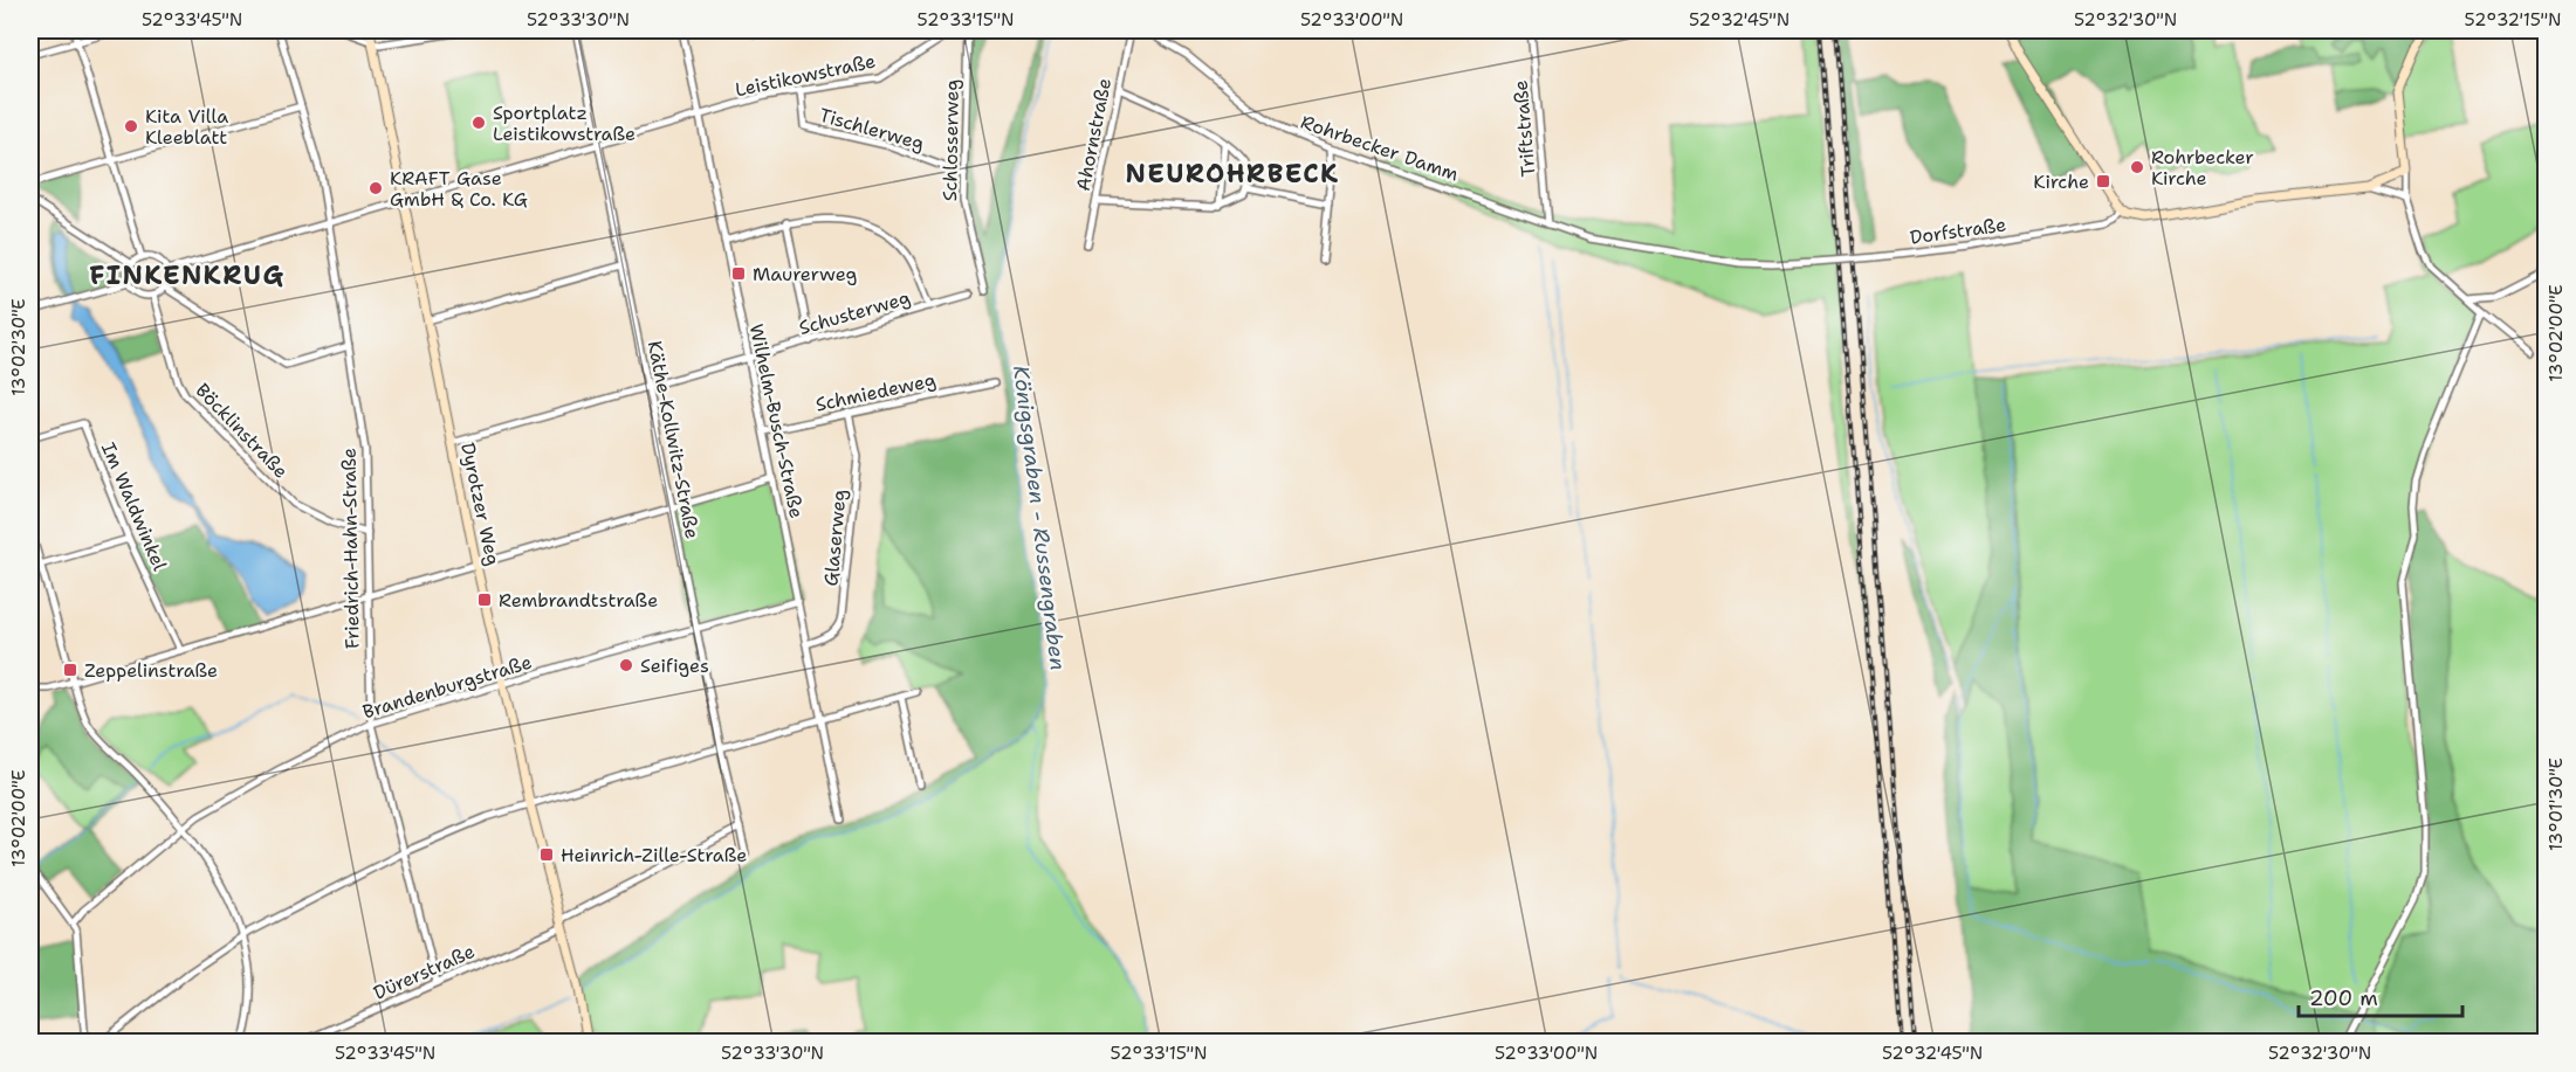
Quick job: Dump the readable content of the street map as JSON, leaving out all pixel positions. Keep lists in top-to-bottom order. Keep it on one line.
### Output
{"streets":{"street":["Leistikowstraße","Tischlerweg","Triftstraße","Ahornstraße","Schlosserweg","Rohrbecker Damm","Dorfstraße","Schusterweg","Schmiedeweg","Wilhelm-Busch-Straße","Böcklinstraße","Käthe-Kollwitz-Straße","Dyrotzer Weg","Im Waldwinkel","Glaserweg","Friedrich-Hahn-Straße","Brandenburgstraße","Dürerstraße"]},"crossings":[["Leistikowstraße","Tischlerweg"],["Leistikowstraße","Wilhelm-Busch-Straße"],["Leistikowstraße","Böcklinstraße"],["Leistikowstraße","Käthe-Kollwitz-Straße"],["Leistikowstraße","Dyrotzer Weg"],["Leistikowstraße","Friedrich-Hahn-Straße"],["Tischlerweg","Schlosserweg"],["Triftstraße","Rohrbecker Damm"],["Triftstraße","Dorfstraße"],["Rohrbecker Damm","Dorfstraße"],["Schusterweg","Wilhelm-Busch-Straße"],["Schusterweg","Käthe-Kollwitz-Straße"],["Schusterweg","Dyrotzer Weg"],["Schmiedeweg","Wilhelm-Busch-Straße"],["Schmiedeweg","Glaserweg"],["Wilhelm-Busch-Straße","Glaserweg"],["Wilhelm-Busch-Straße","Brandenburgstraße"],["Böcklinstraße","Friedrich-Hahn-Straße"],["Käthe-Kollwitz-Straße","Brandenburgstraße"],["Käthe-Kollwitz-Straße","Dürerstraße"],["Dyrotzer Weg","Brandenburgstraße"],["Dyrotzer Weg","Dürerstraße"],["Friedrich-Hahn-Straße","Brandenburgstraße"],["Friedrich-Hahn-Straße","Dürerstraße"]],"districts":["NEUROHRBECK","FINKENKRUG"],"water":["Königsgraben - Russengraben"],"places":{"other":["Sportplatz Leistikowstraße","Kita Villa Kleeblatt","Rohrbecker Kirche","KRAFT Gase GmbH & Co. KG","Seifiges"],"transit":["Kirche","Maurerweg","Rembrandtstraße","Zeppelinstraße","Heinrich-Zille-Straße"]},"scale_bar":"200 m","coordinates":["52°33'45\"N","52°33'30\"N","52°33'15\"N","52°33'00\"N","52°32'45\"N","52°32'30\"N","52°32'15\"N","13°02'00\"E","13°02'30\"E","13°01'30\"E"]}
